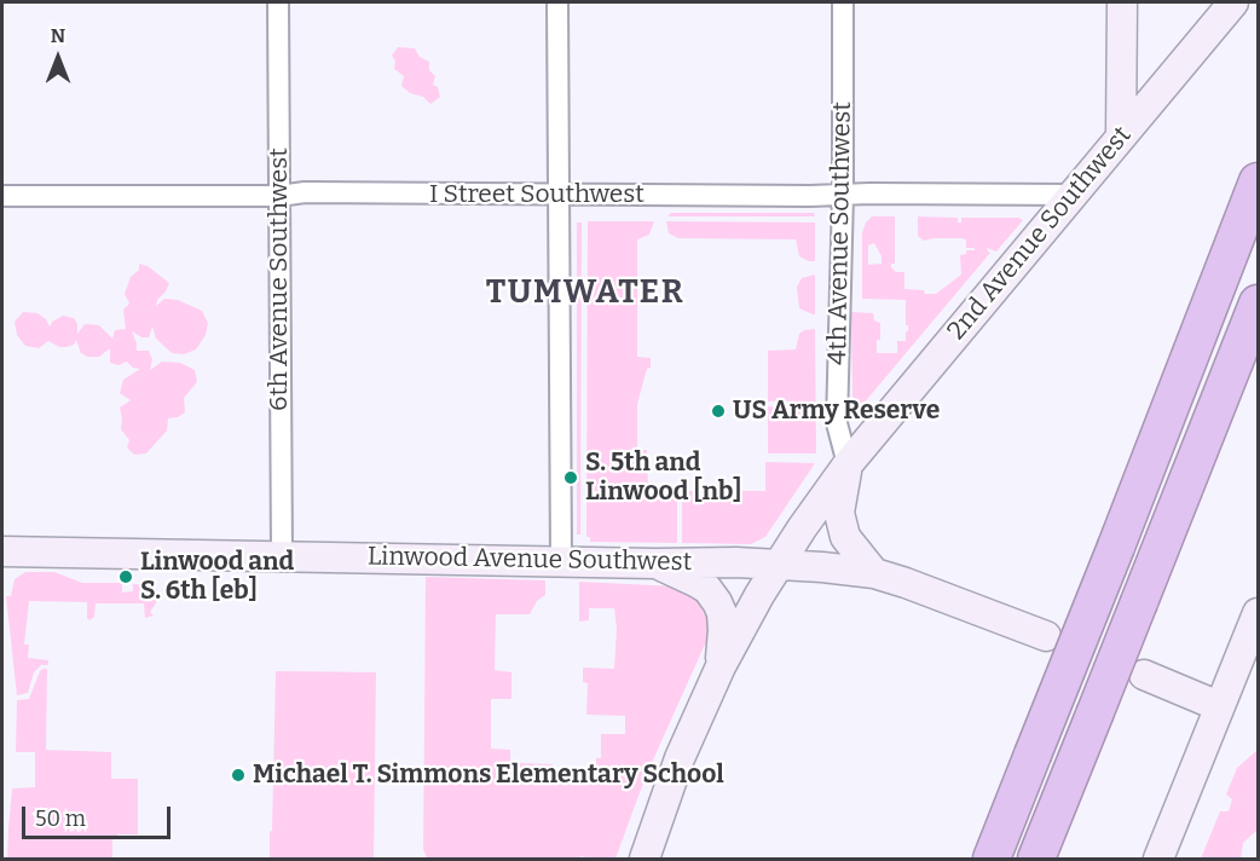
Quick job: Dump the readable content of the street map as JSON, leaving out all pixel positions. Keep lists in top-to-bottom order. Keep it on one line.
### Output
{"streets":{"street":["I Street Southwest","4th Avenue Southwest","2nd Avenue Southwest","6th Avenue Southwest","Linwood Avenue Southwest"]},"crossings":[["I Street Southwest","4th Avenue Southwest"],["I Street Southwest","2nd Avenue Southwest"],["I Street Southwest","6th Avenue Southwest"],["4th Avenue Southwest","2nd Avenue Southwest"],["2nd Avenue Southwest","Linwood Avenue Southwest"],["6th Avenue Southwest","Linwood Avenue Southwest"]],"districts":["TUMWATER"],"places":["US Army Reserve","S. 5th and Linwood [nb]","Linwood and S. 6th [eb]","Michael T. Simmons Elementary School"],"scale_bar":"50 m","north":"top"}
